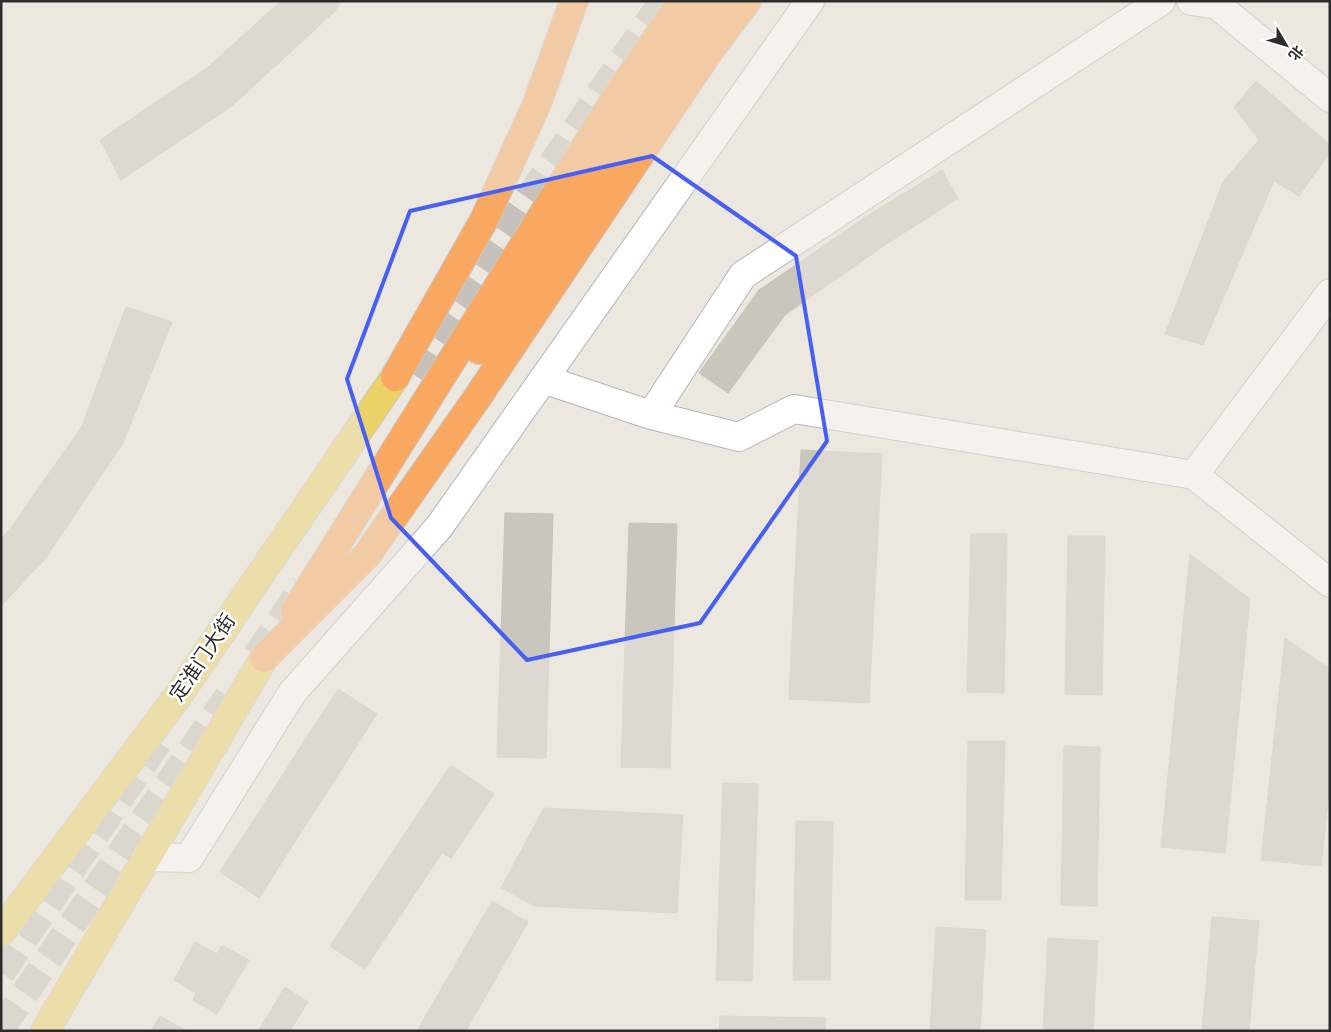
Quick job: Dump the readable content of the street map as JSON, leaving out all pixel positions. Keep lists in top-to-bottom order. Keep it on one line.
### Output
{"streets":{"main road":["定淮门大街"]},"north":"bottom right"}
